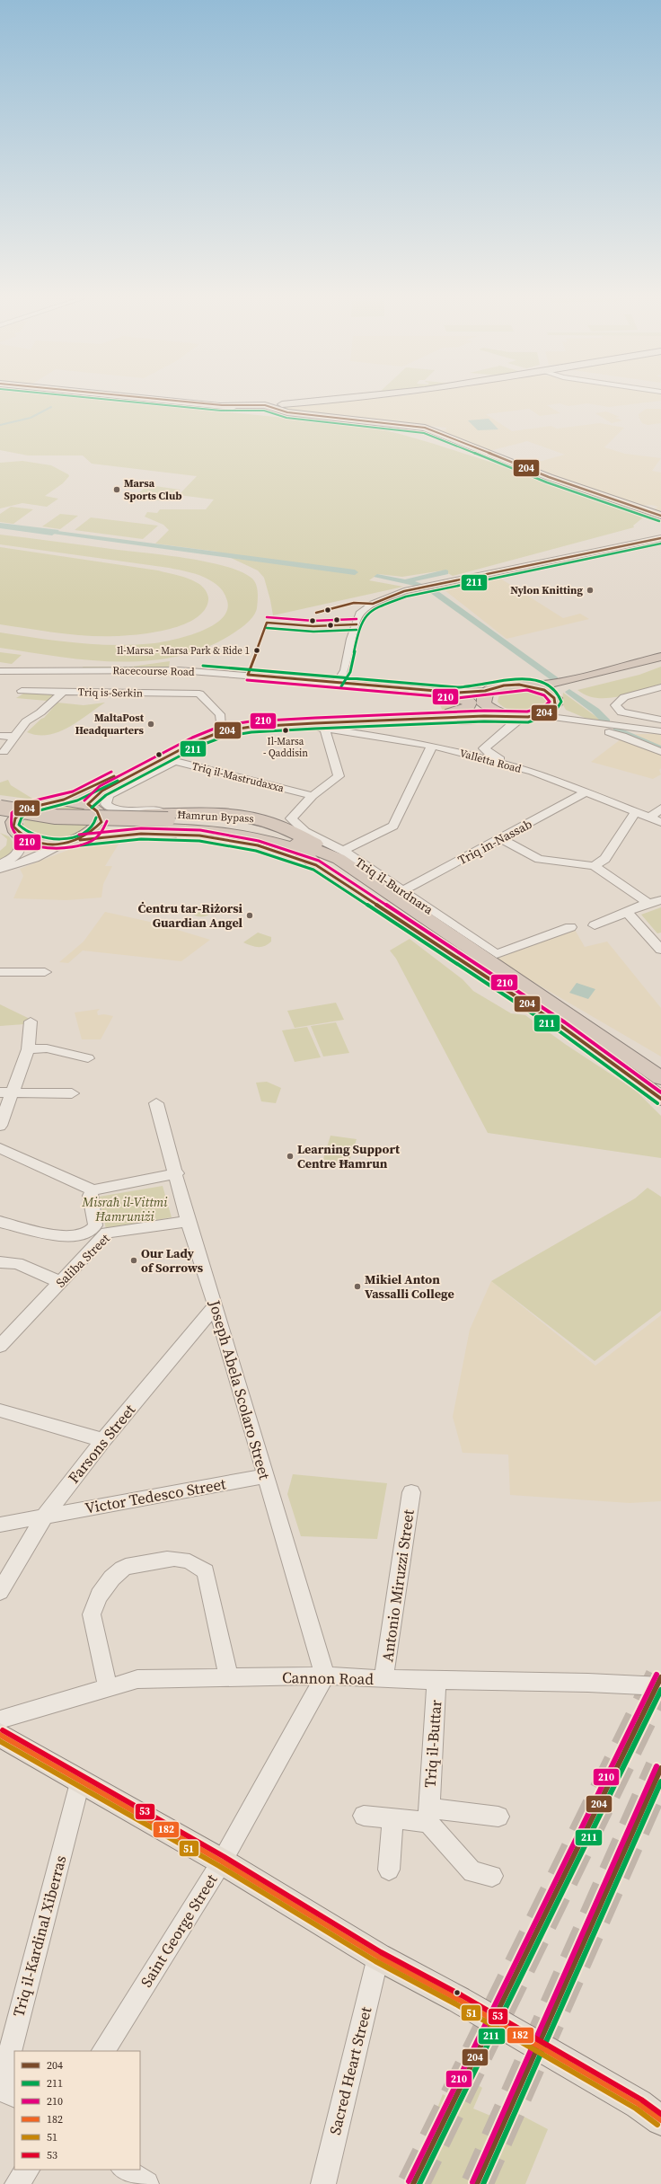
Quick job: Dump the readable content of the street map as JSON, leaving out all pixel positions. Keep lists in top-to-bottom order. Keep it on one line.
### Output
{"streets":{"highway":["Ħamrun Bypass"],"street":["Racecourse Road","Triq is-Serkin","Valletta Road","Triq il-Mastrudaxxa","Triq in-Nassab","Triq il-Burdnara","Saliba Street","Joseph Abela Scolaro Street","Farsons Street","Victor Tedesco Street","Antonio Miruzzi Street","Cannon Road","Triq il-Buttar","Saint George Street","Triq il-Kardinal Xiberras","Sacred Heart Street"]},"crossings":[["Valletta Road","Triq in-Nassab"],["Triq il-Mastrudaxxa","Ħamrun Bypass"],["Triq il-Mastrudaxxa","Triq il-Burdnara"],["Triq in-Nassab","Triq il-Burdnara"],["Saliba Street","Joseph Abela Scolaro Street"],["Joseph Abela Scolaro Street","Farsons Street"],["Joseph Abela Scolaro Street","Victor Tedesco Street"],["Joseph Abela Scolaro Street","Cannon Road"],["Joseph Abela Scolaro Street","Saint George Street"],["Farsons Street","Victor Tedesco Street"],["Antonio Miruzzi Street","Cannon Road"],["Cannon Road","Triq il-Buttar"],["Cannon Road","Saint George Street"]],"parks":["Misraħ il-Vittmi Ħamruniżi"],"places":["Marsa Sports Club","Nylon Knitting","Il-Marsa - Marsa Park & Ride 1","MaltaPost Headquarters","Il-Marsa - Qaddisin","Ċentru tar-Riżorsi Guardian Angel","Learning Support Centre Ħamrun","Our Lady of Sorrows","Mikiel Anton Vassalli College"],"lines":["transit line 204","transit line 211","transit line 210","transit line 53","transit line 182","transit line 51"],"legend":["204","211","210","182","51","53"]}
